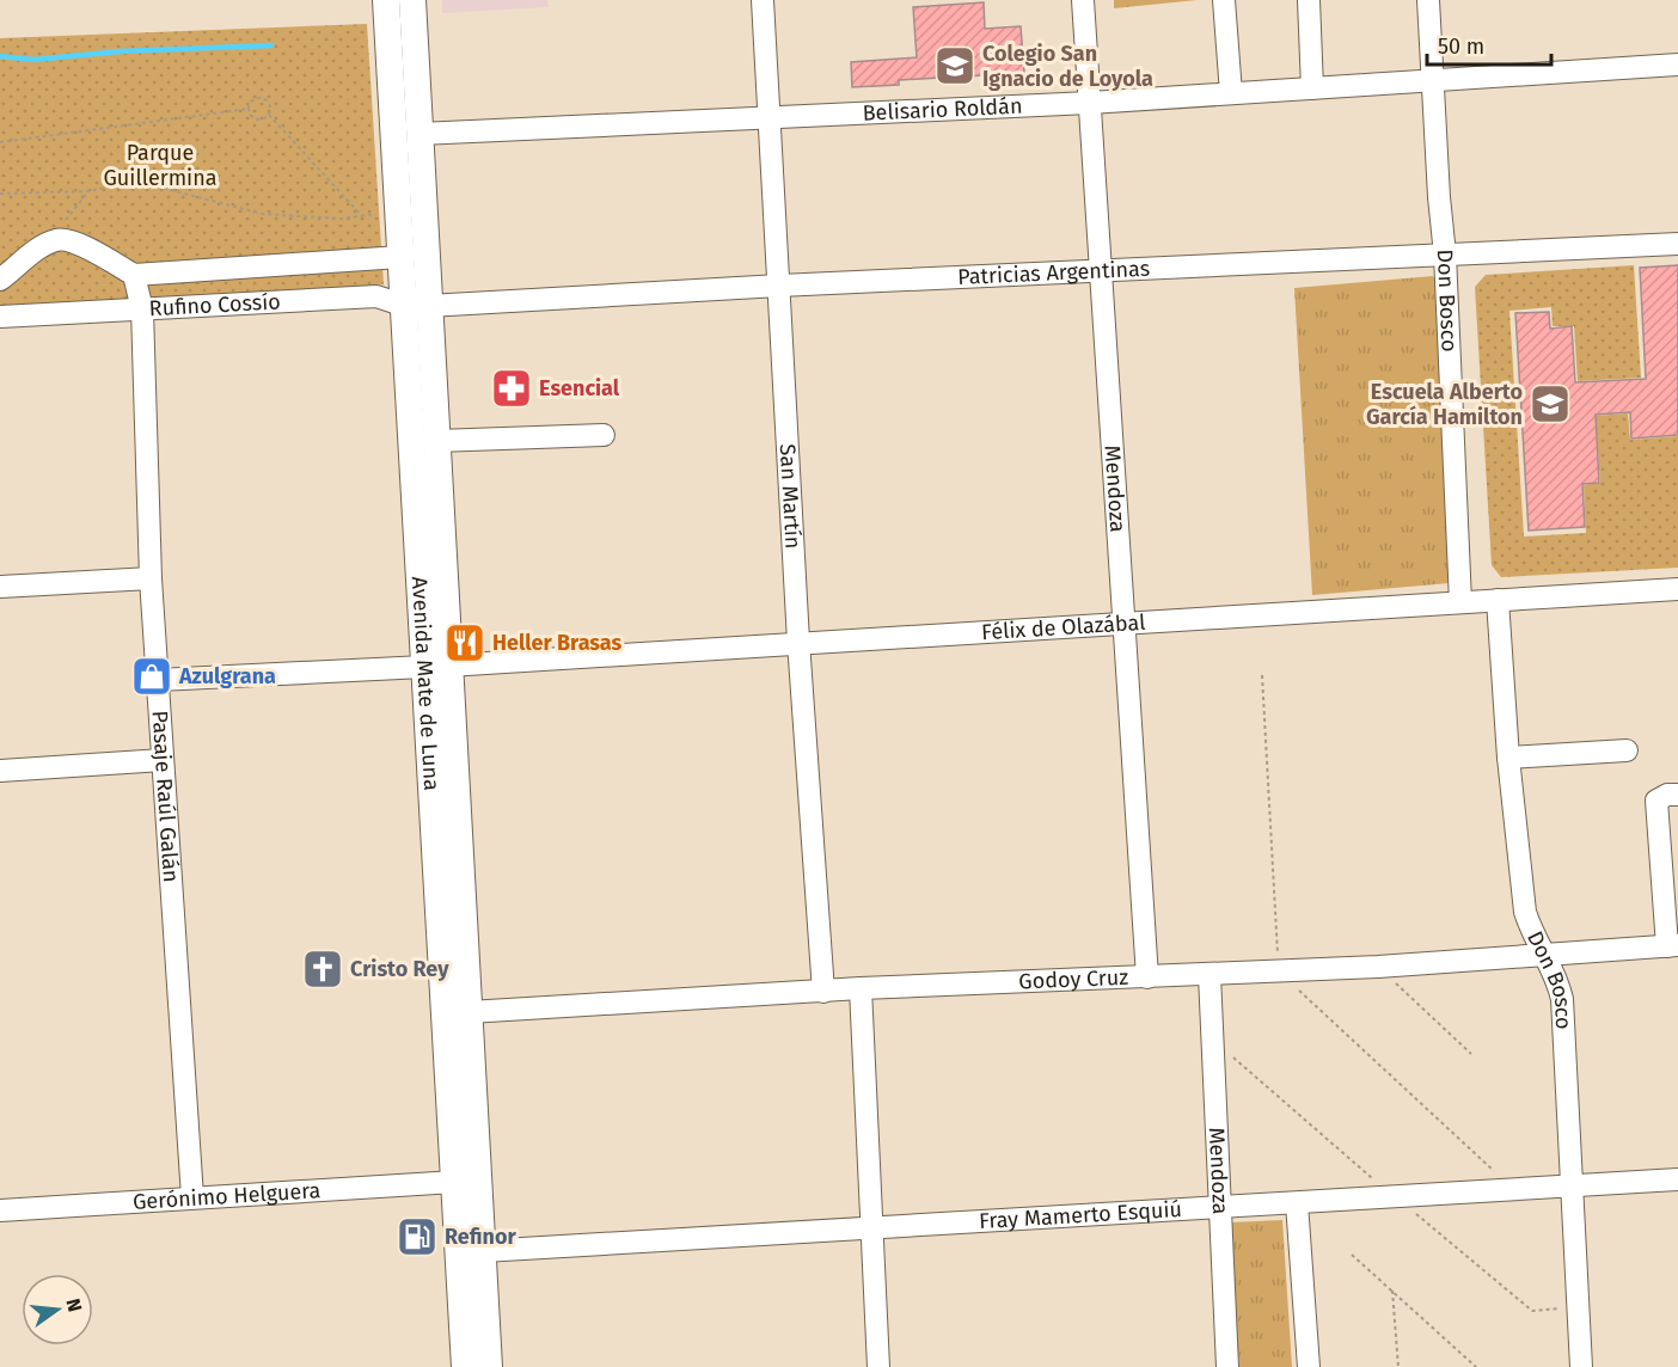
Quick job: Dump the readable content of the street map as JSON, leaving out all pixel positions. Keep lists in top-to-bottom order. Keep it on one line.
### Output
{"streets":{"main road":["Avenida Mate de Luna"],"street":["Belisario Roldán","Patricias Argentinas","Don Bosco","Rufino Cossío","Mendoza","San Martín","Félix de Olazábal","Pasaje Raúl Galán","Godoy Cruz","Gerónimo Helguera","Fray Mamerto Esquiú"]},"crossings":[["Belisario Roldán","Don Bosco"],["Belisario Roldán","Mendoza"],["Belisario Roldán","San Martín"],["Belisario Roldán","Avenida Mate de Luna"],["Patricias Argentinas","Don Bosco"],["Patricias Argentinas","Rufino Cossío"],["Patricias Argentinas","Mendoza"],["Patricias Argentinas","San Martín"],["Patricias Argentinas","Avenida Mate de Luna"],["Don Bosco","Félix de Olazábal"],["Don Bosco","Godoy Cruz"],["Don Bosco","Fray Mamerto Esquiú"],["Rufino Cossío","Avenida Mate de Luna"],["Rufino Cossío","Pasaje Raúl Galán"],["Mendoza","Félix de Olazábal"],["Mendoza","Godoy Cruz"],["Mendoza","Fray Mamerto Esquiú"],["San Martín","Félix de Olazábal"],["San Martín","Godoy Cruz"],["Félix de Olazábal","Avenida Mate de Luna"],["Félix de Olazábal","Pasaje Raúl Galán"],["Avenida Mate de Luna","Godoy Cruz"],["Avenida Mate de Luna","Gerónimo Helguera"],["Avenida Mate de Luna","Fray Mamerto Esquiú"],["Pasaje Raúl Galán","Gerónimo Helguera"]],"parks":["Parque Guillermina"],"places":{"school or university":["Colegio San Ignacio de Loyola","Escuela Alberto García Hamilton"],"pharmacy":["Esencial"],"restaurant":["Heller Brasas"],"shop":["Azulgrana"],"church":["Cristo Rey"],"fuel station":["Refinor"]},"scale_bar":"50 m","north":"right"}
